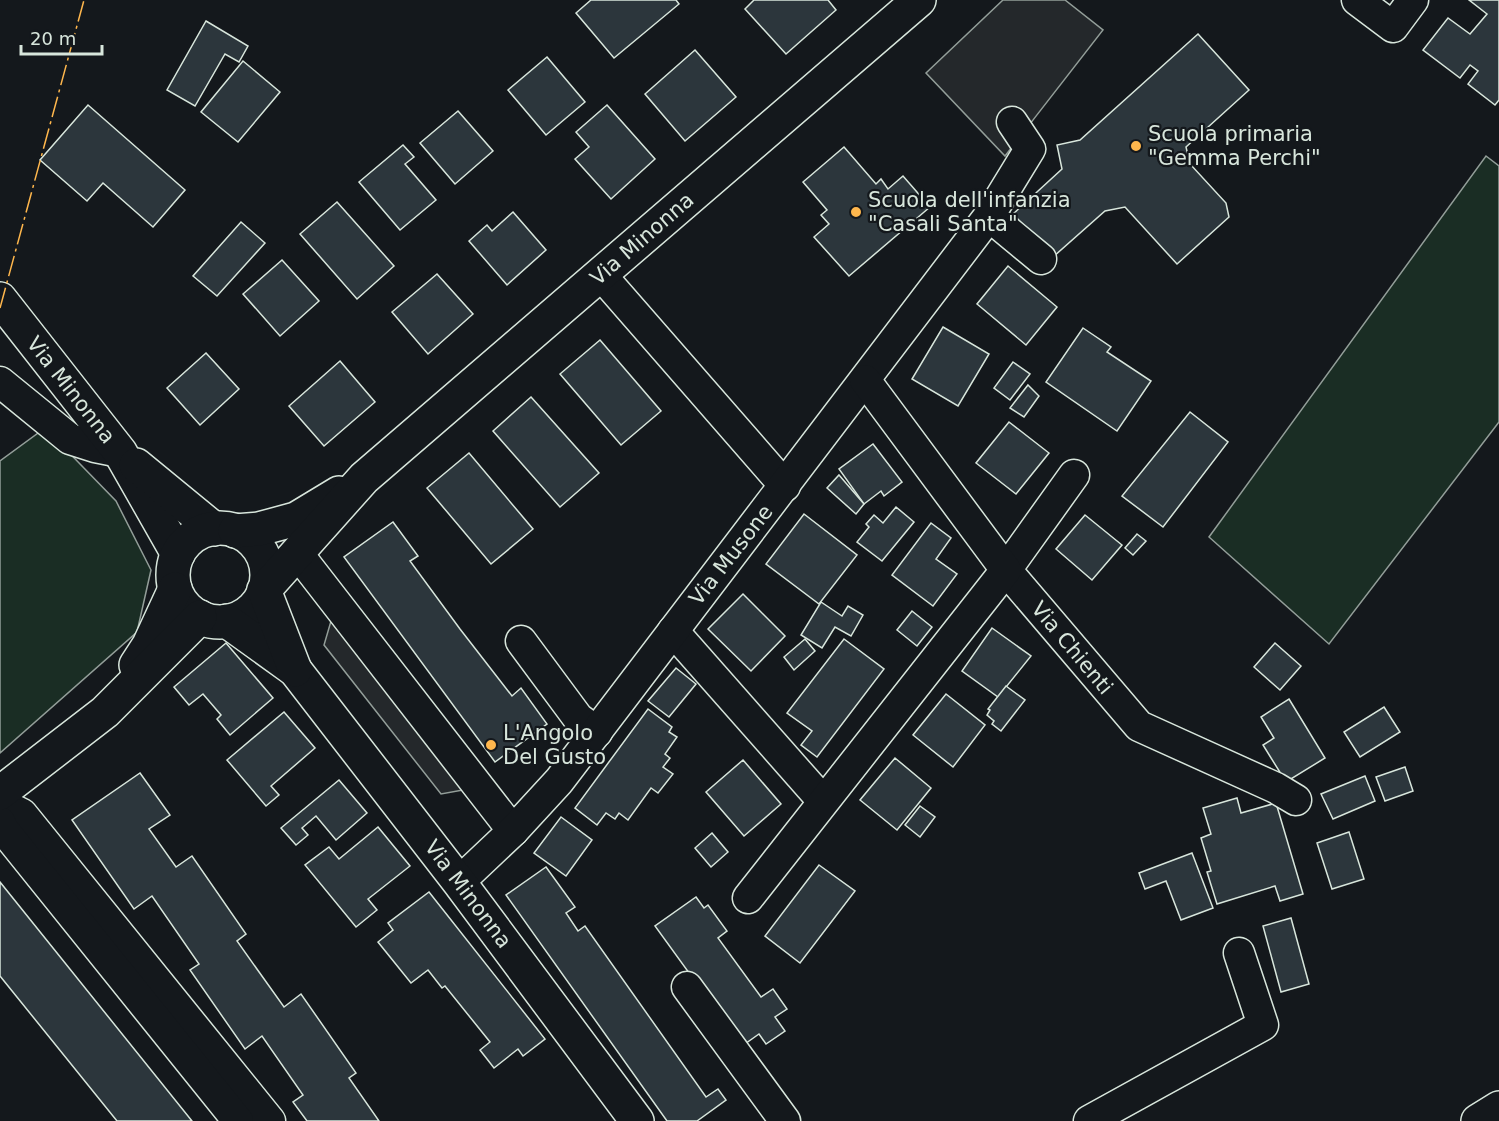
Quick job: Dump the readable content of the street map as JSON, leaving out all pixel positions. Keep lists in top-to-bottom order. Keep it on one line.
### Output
{"streets":{"main road":["Via Minonna"],"street":["Via Musone","Via Chienti"]},"crossings":[["Via Minonna","Via Musone"],["Via Musone","Via Chienti"]],"places":["Scuola primaria \"Gemma Perchi\"","Scuola dell'infanzia \"Casali Santa\"","L'Angolo Del Gusto"],"scale_bar":"20 m"}
